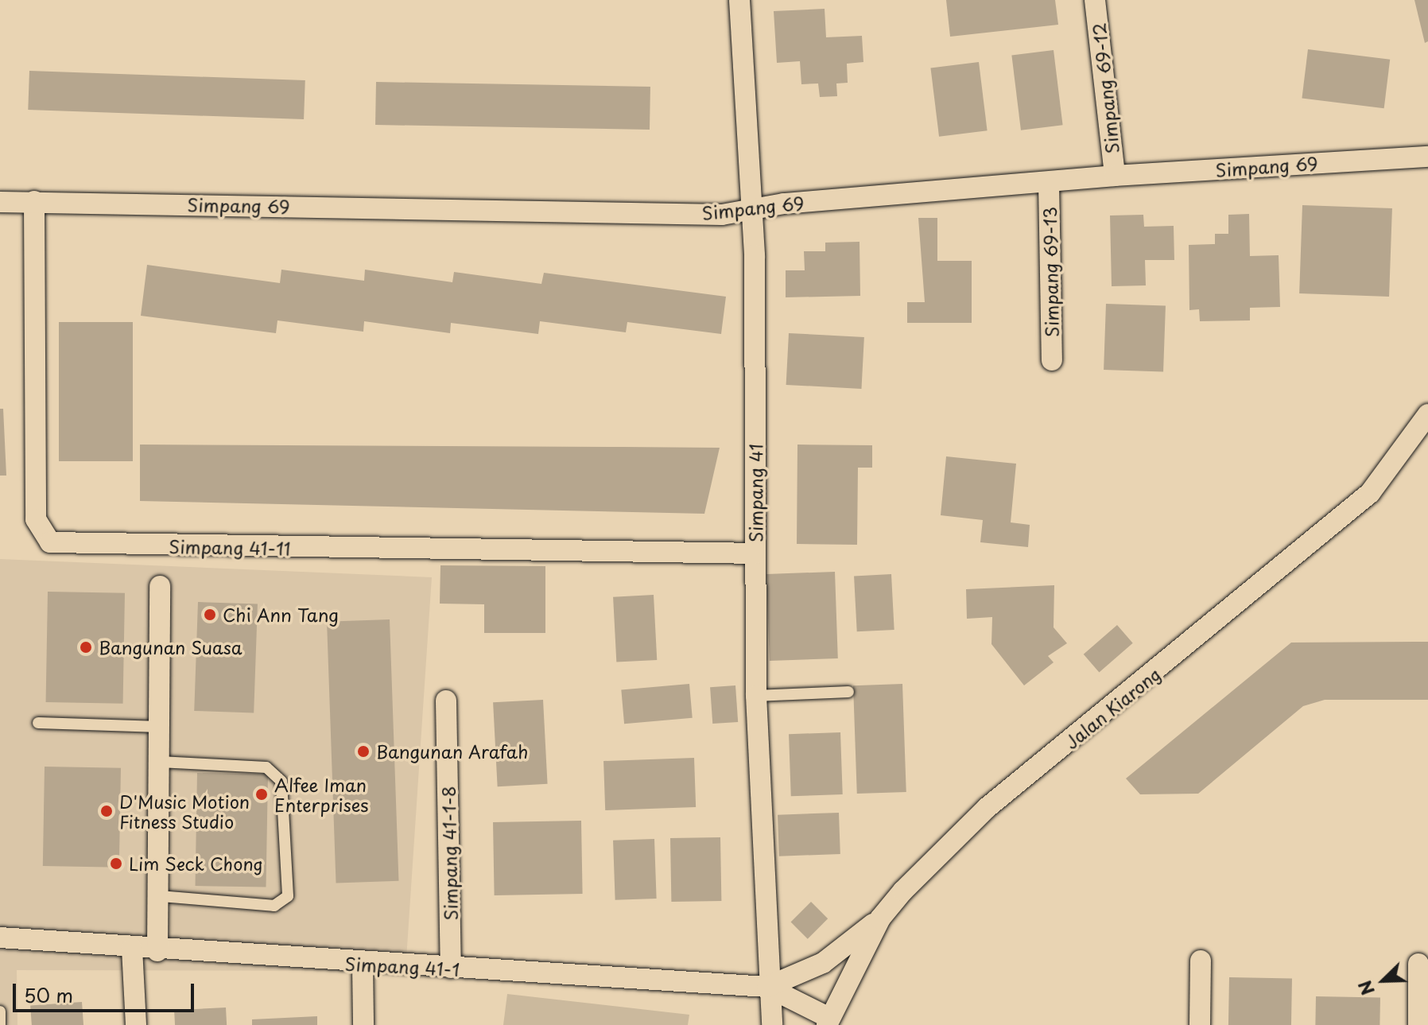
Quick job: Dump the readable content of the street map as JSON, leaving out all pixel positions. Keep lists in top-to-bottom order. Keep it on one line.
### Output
{"streets":{"street":["Simpang 69-12","Simpang 69","Simpang 69-13","Simpang 41","Simpang 41-11","Jalan Kiarong","Simpang 41-1-8","Simpang 41-1"]},"crossings":[["Simpang 69-12","Simpang 69"],["Simpang 69","Simpang 69-13"],["Simpang 69","Simpang 41"],["Simpang 69","Simpang 41-11"],["Simpang 41","Simpang 41-11"],["Simpang 41","Simpang 41-1"],["Jalan Kiarong","Simpang 41-1"],["Simpang 41-1-8","Simpang 41-1"]],"places":["Chi Ann Tang","Bangunan Suasa","Bangunan Arafah","Alfee Iman Enterprises","D'Music Motion Fitness Studio","Lim Seck Chong"],"scale_bar":"50 m","north":"bottom left"}
